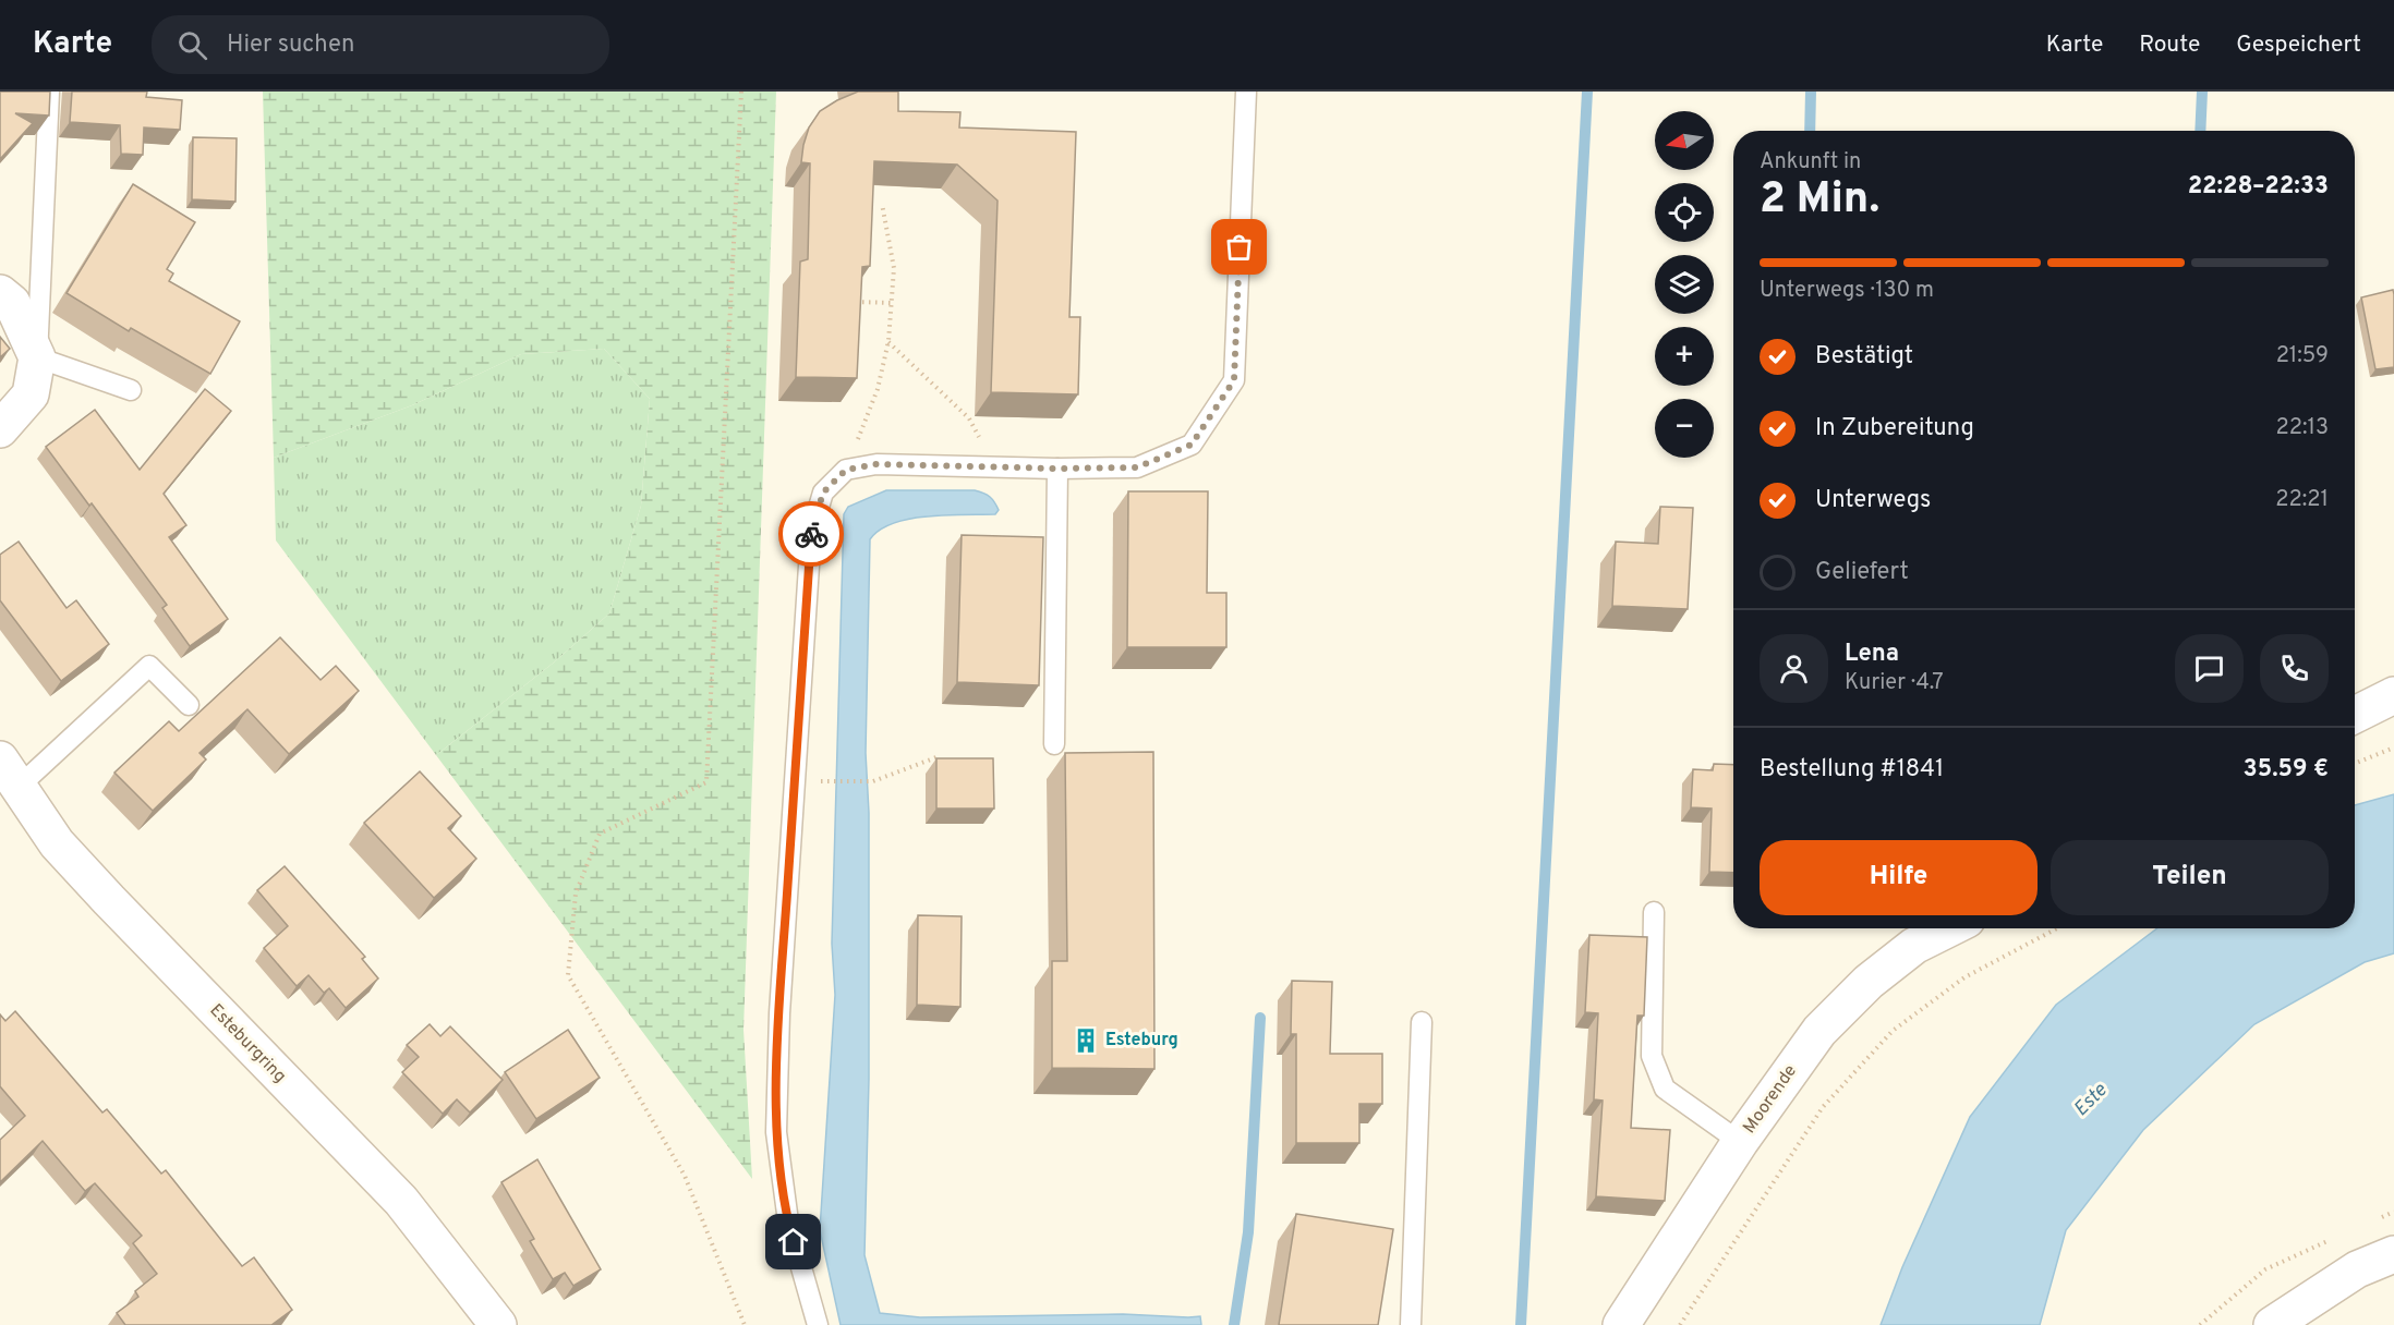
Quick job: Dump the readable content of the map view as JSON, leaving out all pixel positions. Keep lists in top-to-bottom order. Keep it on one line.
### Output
{"streets":{"street":["Esteburgring","Moorende"]},"water":["Este"],"places":{"building":["Esteburg"]},"north":"left","page":{"header":"Karte","search":"Hier suchen","nav":["Karte","Route","Gespeichert"],"map_buttons":["+","−"],"heading":["2 Min.","Ankunft in","22:28–22:33"],"panel":["Lena","Kurier · 4.7","Bestellung #1841","35.59 €"],"bar":"Unterwegs · 130 m","list":[["Bestätigt","21:59"],["In Zubereitung","22:13"],["Unterwegs","22:21"],"Geliefert"],"buttons":["Hilfe","Teilen"]}}
